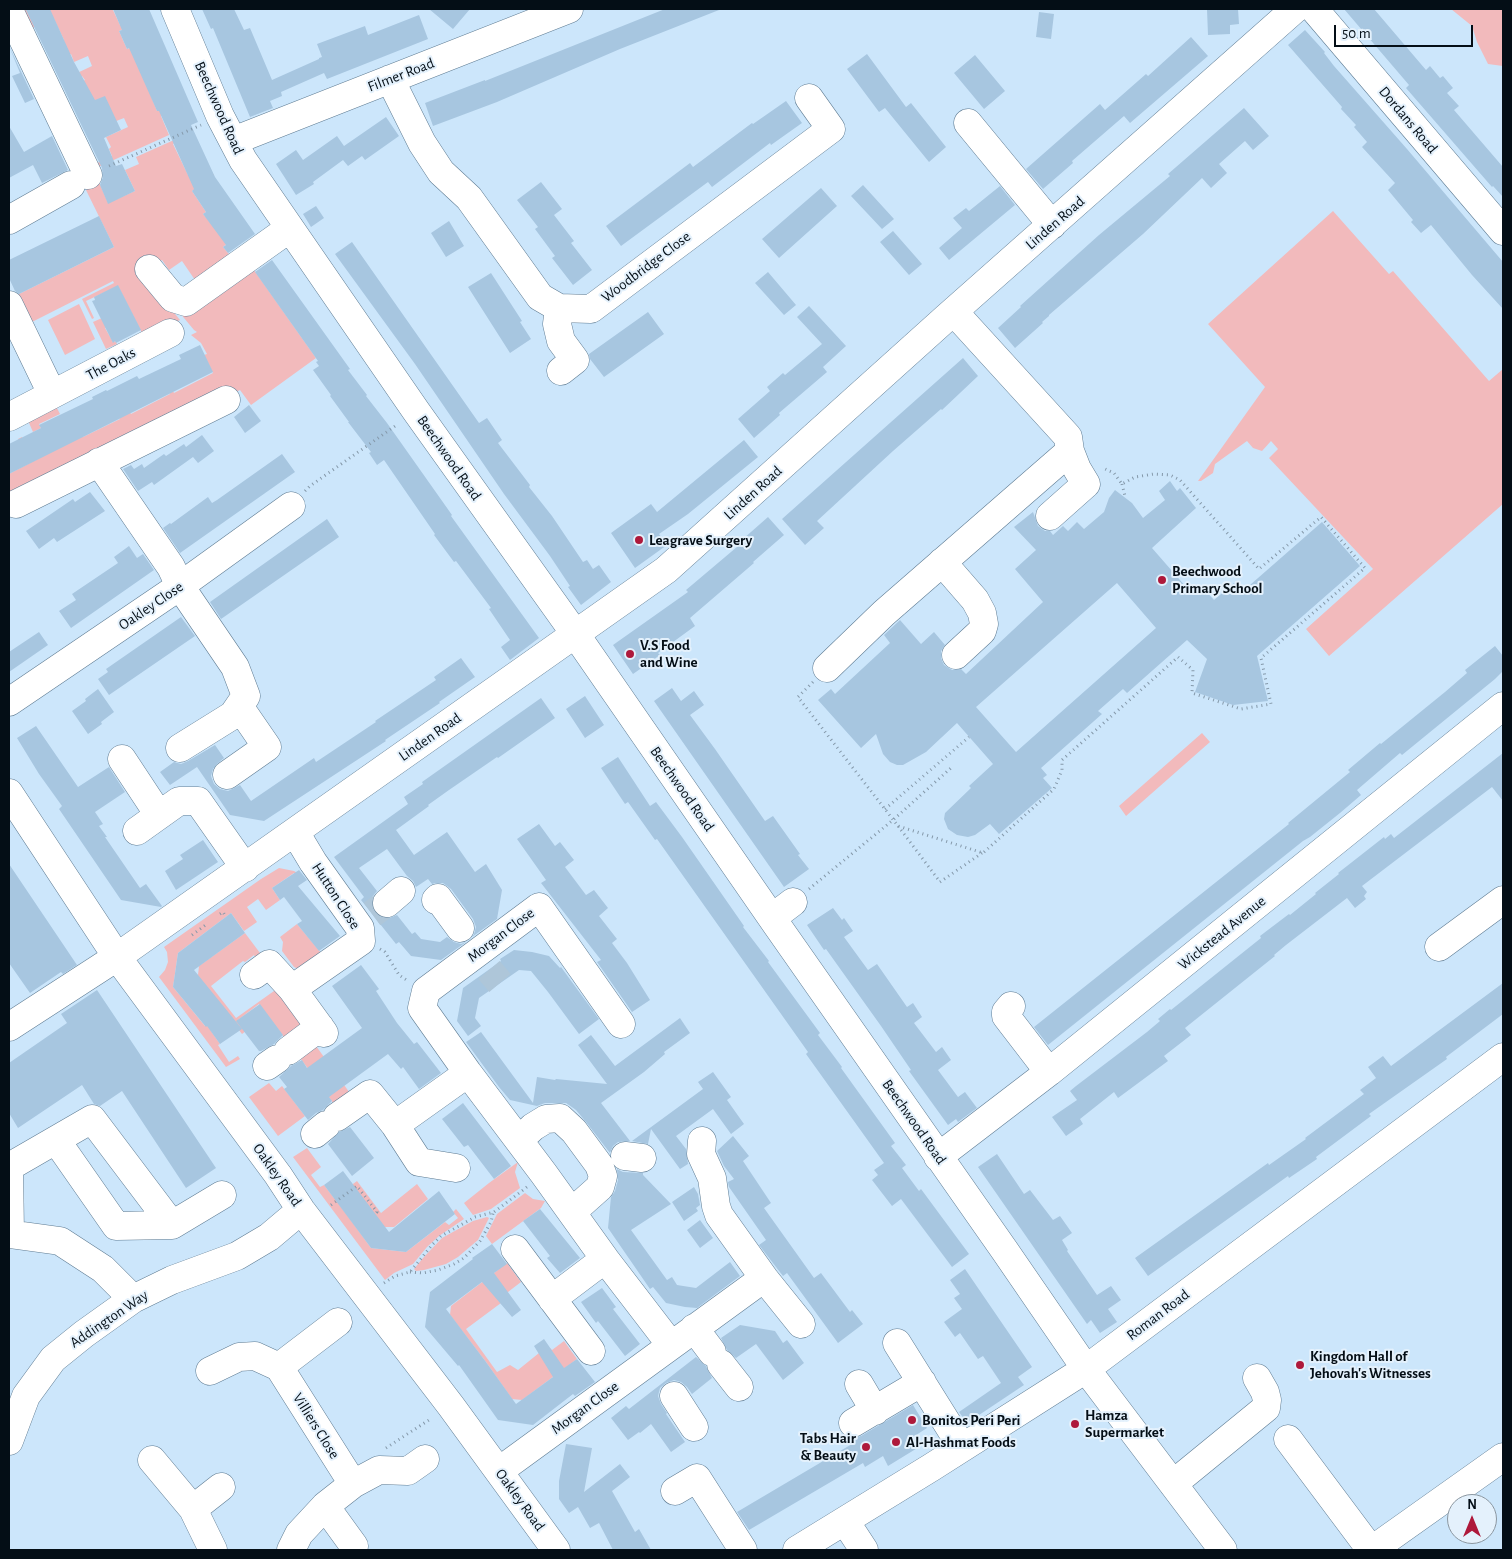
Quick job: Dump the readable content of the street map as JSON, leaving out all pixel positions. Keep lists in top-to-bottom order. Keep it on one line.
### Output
{"streets":{"street":["Filmer Road","Beechwood Road","Dordans Road","Linden Road","Woodbridge Close","The Oaks","Oakley Close","Hutton Close","Wickstead Avenue","Morgan Close","Oakley Road","Roman Road","Addington Way","Villiers Close"]},"crossings":[["Filmer Road","Beechwood Road"],["Beechwood Road","Linden Road"],["Beechwood Road","Wickstead Avenue"],["Beechwood Road","Roman Road"],["Linden Road","Hutton Close"],["Linden Road","Oakley Road"],["Morgan Close","Oakley Road"],["Oakley Road","Addington Way"]],"places":["Leagrave Surgery","Beechwood Primary School","V.S Food and Wine","Kingdom Hall of Jehovah's Witnesses","Bonitos Peri Peri","Hamza Supermarket","Al-Hashmat Foods","Tabs Hair & Beauty"],"scale_bar":"50 m","north":"top"}
